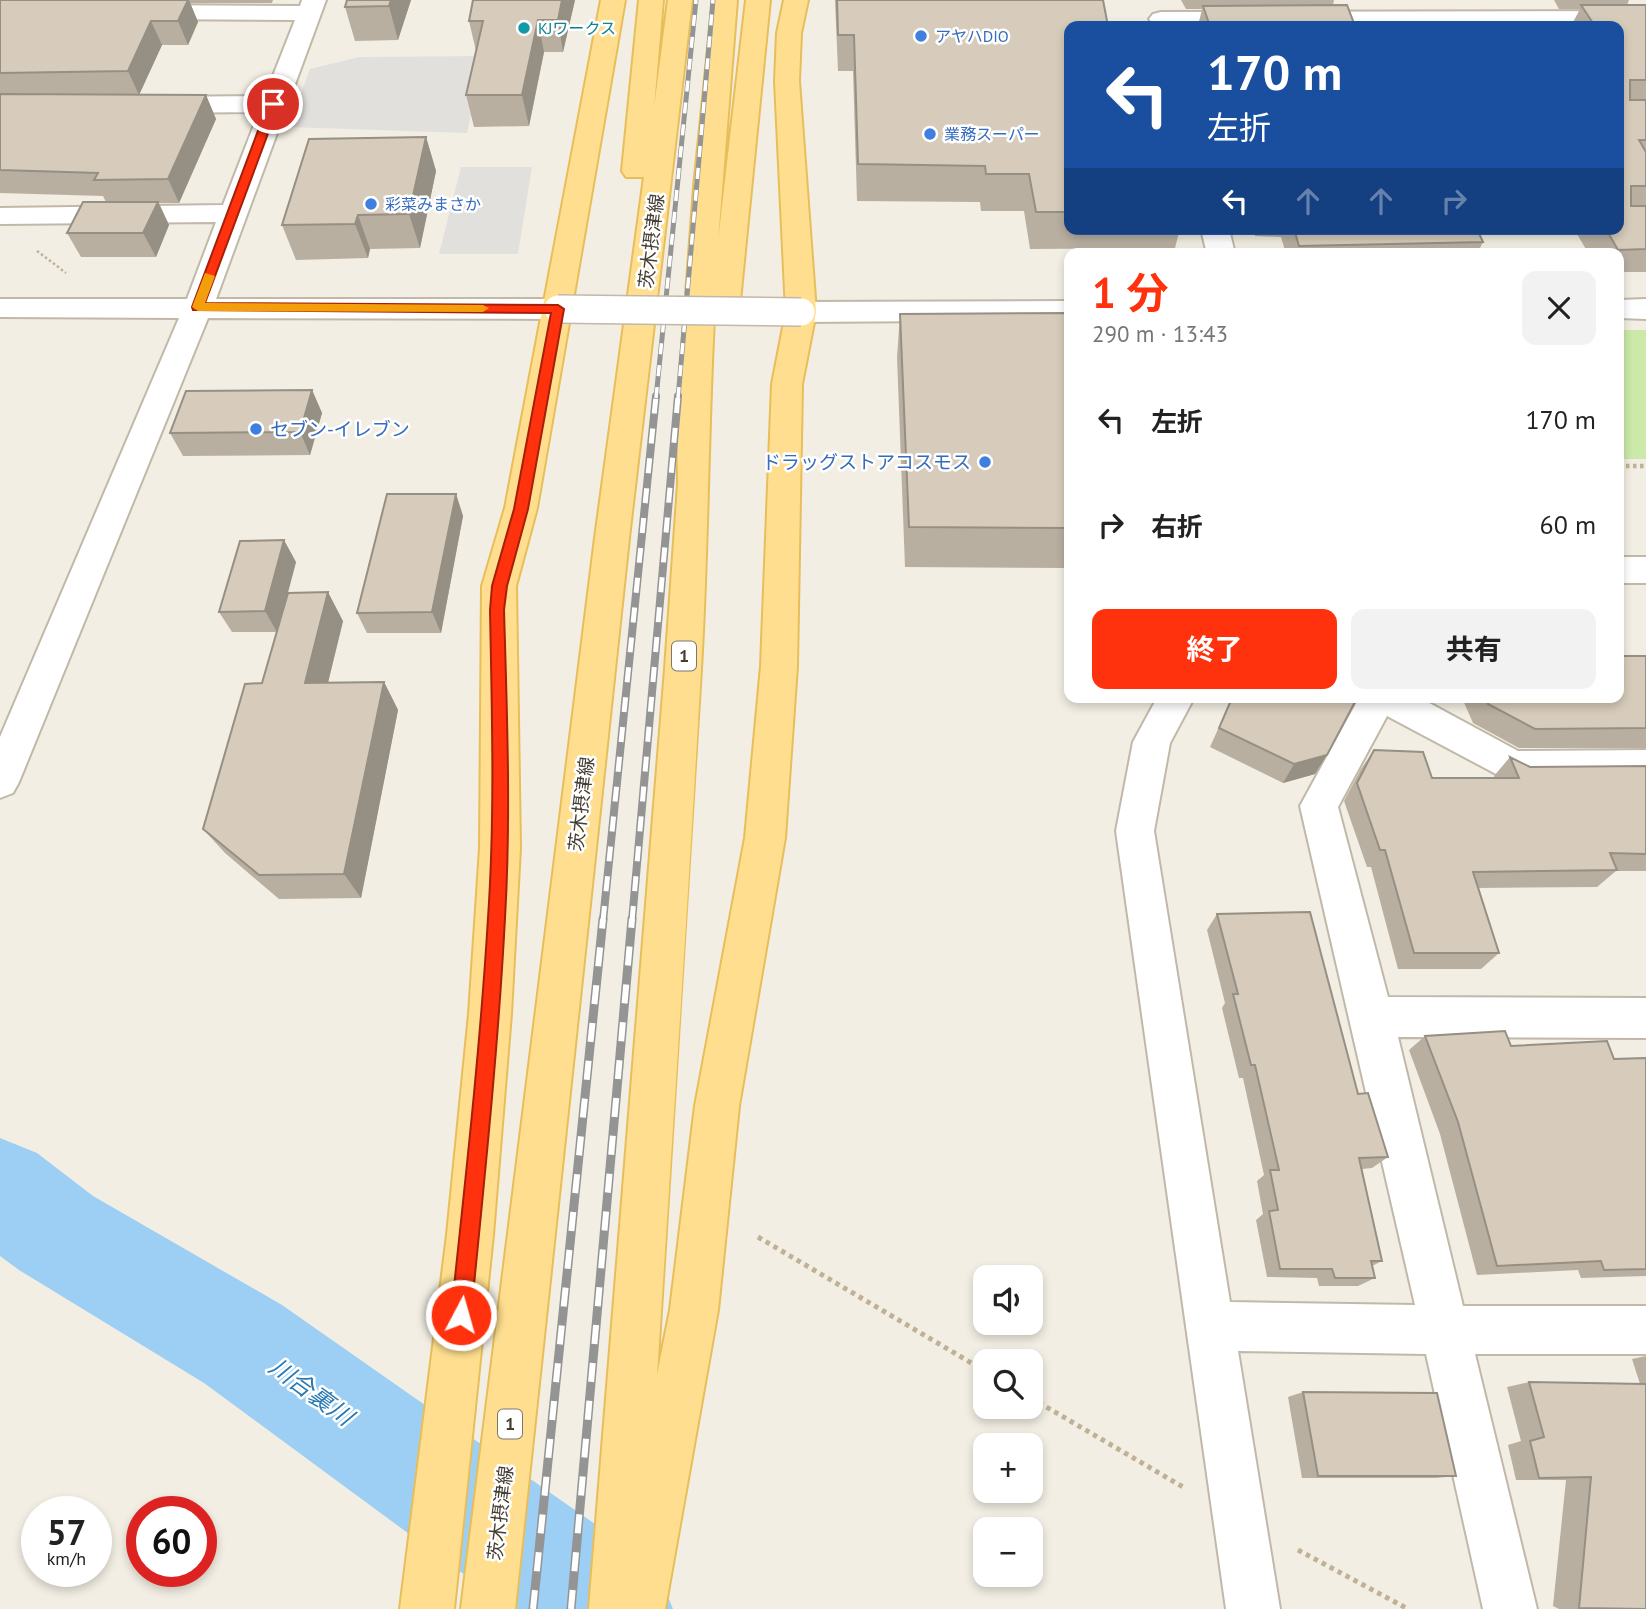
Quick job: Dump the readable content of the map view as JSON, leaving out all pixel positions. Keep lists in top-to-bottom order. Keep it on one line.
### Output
{"streets":{"main road":["茨木摂津線","1"]},"water":["川合裏川"],"places":["KJワークス","アヤハDIO","業務スーパー","彩菜みまさか","セブン-イレブン","ドラッグストアコスモス"],"page":{"turn":["170 m","左折"],"heading":["1 分","290 m · 13:43"],"list":[{"name":"左折","value":"170 m"},{"name":"右折","value":"60 m"}],"buttons":["終了","共有"],"map_buttons":["+","−"],"speed":"57 km/h","limit":"60"}}
